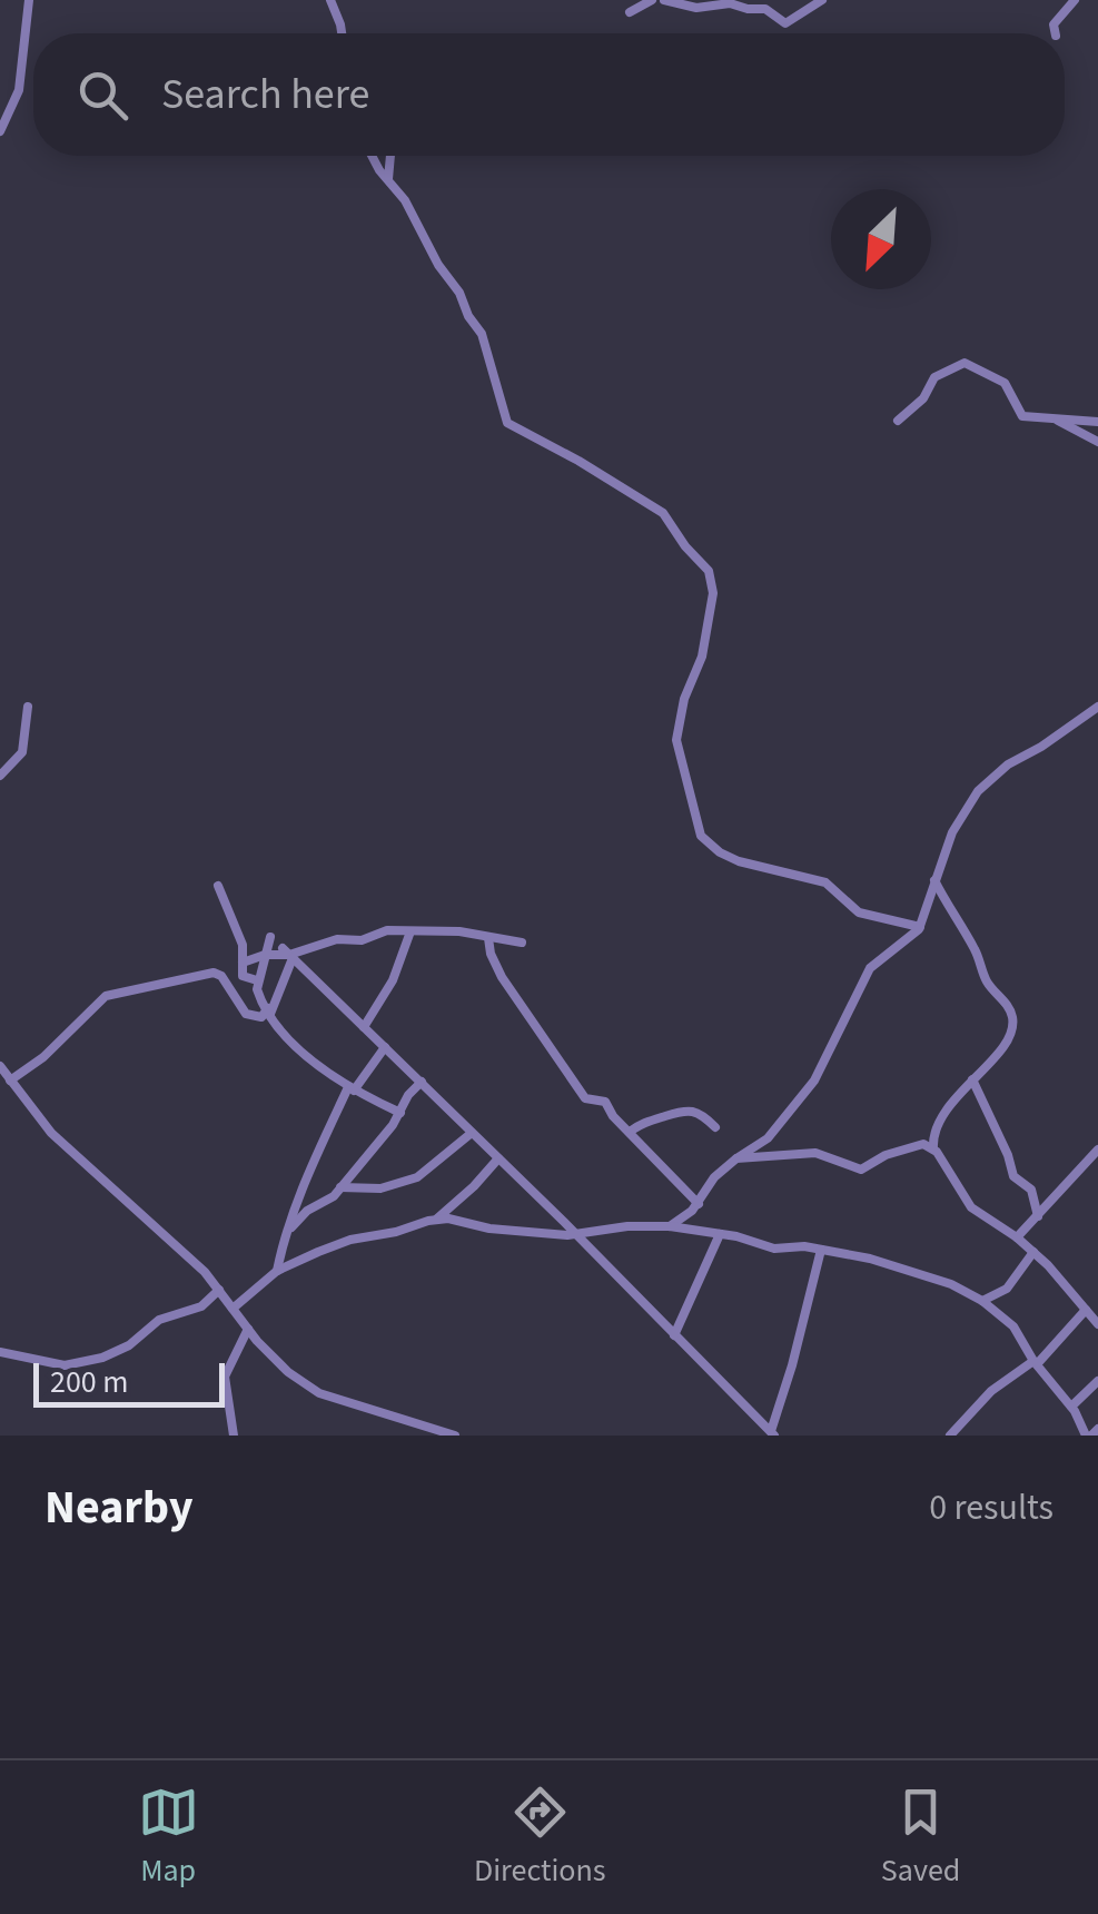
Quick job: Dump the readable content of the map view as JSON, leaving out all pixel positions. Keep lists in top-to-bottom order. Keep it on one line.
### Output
{"scale_bar":"200 m","north":"bottom left","page":{"search":"Search here","scale":"200 m","heading":["Nearby","0 results"],"nav":["Map","Directions","Saved"]}}
